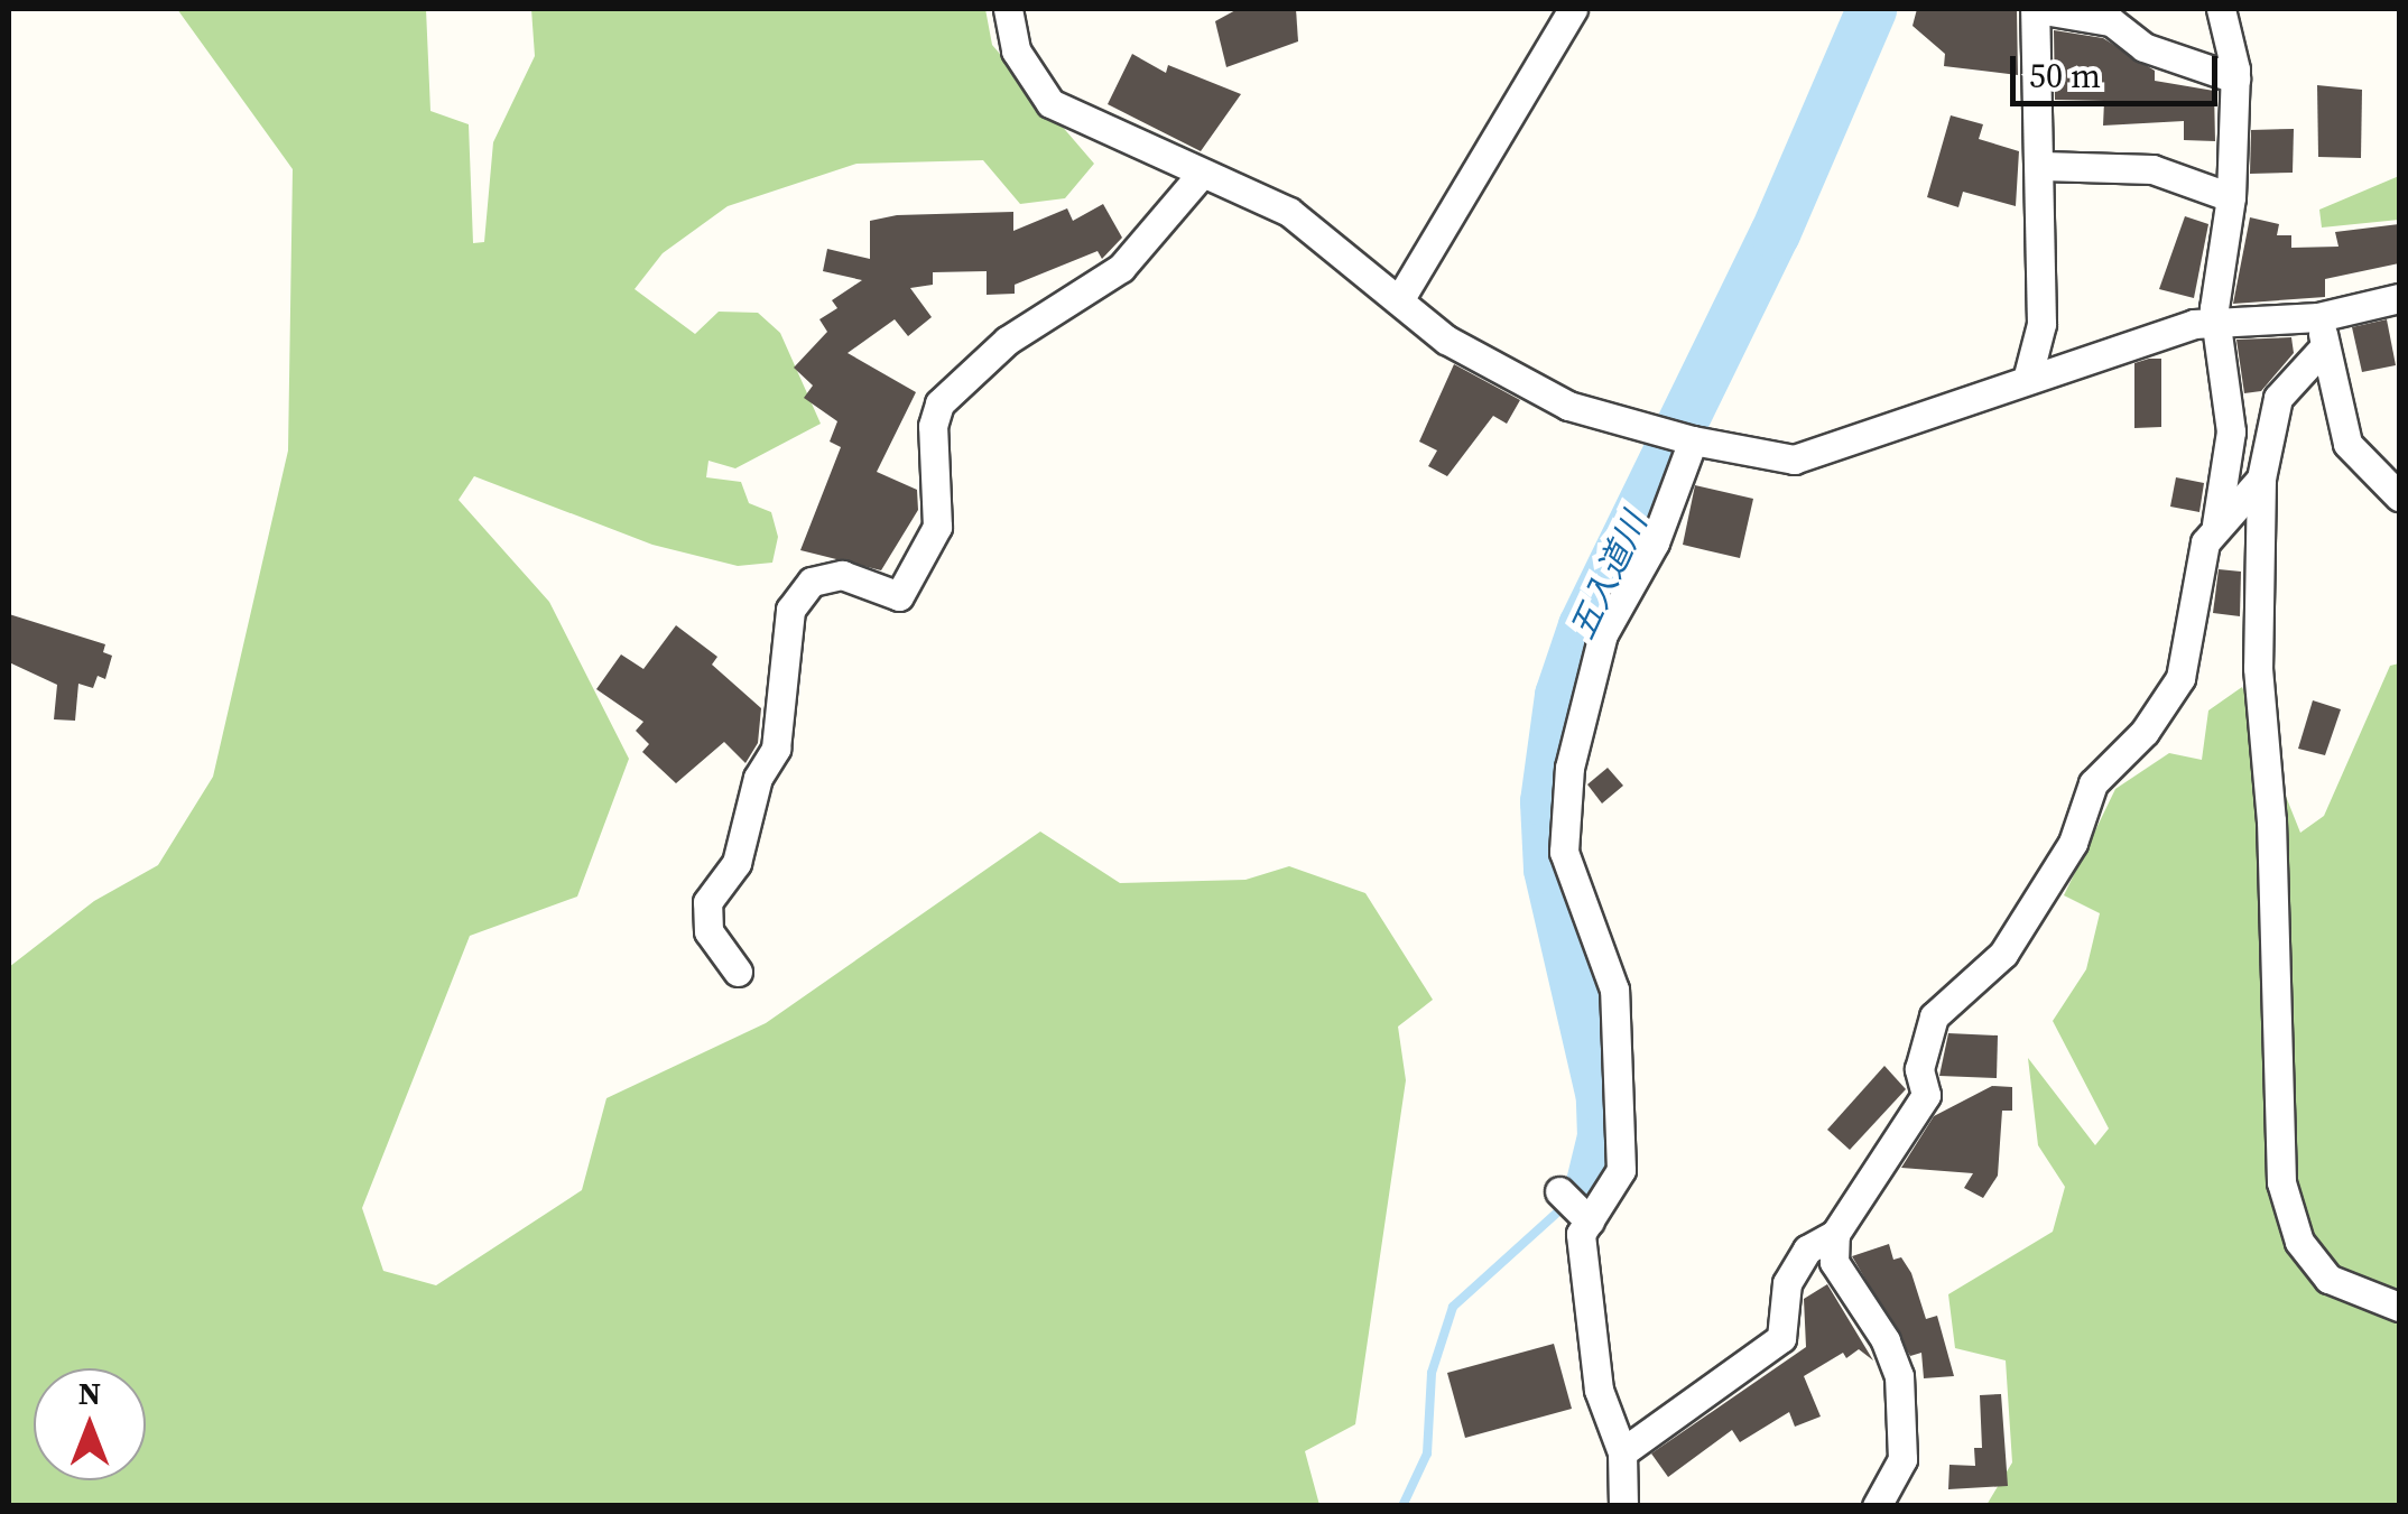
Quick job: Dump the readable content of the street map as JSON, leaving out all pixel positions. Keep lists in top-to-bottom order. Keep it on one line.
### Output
{"water":["五入道川"],"scale_bar":"50 m","north":"top"}
